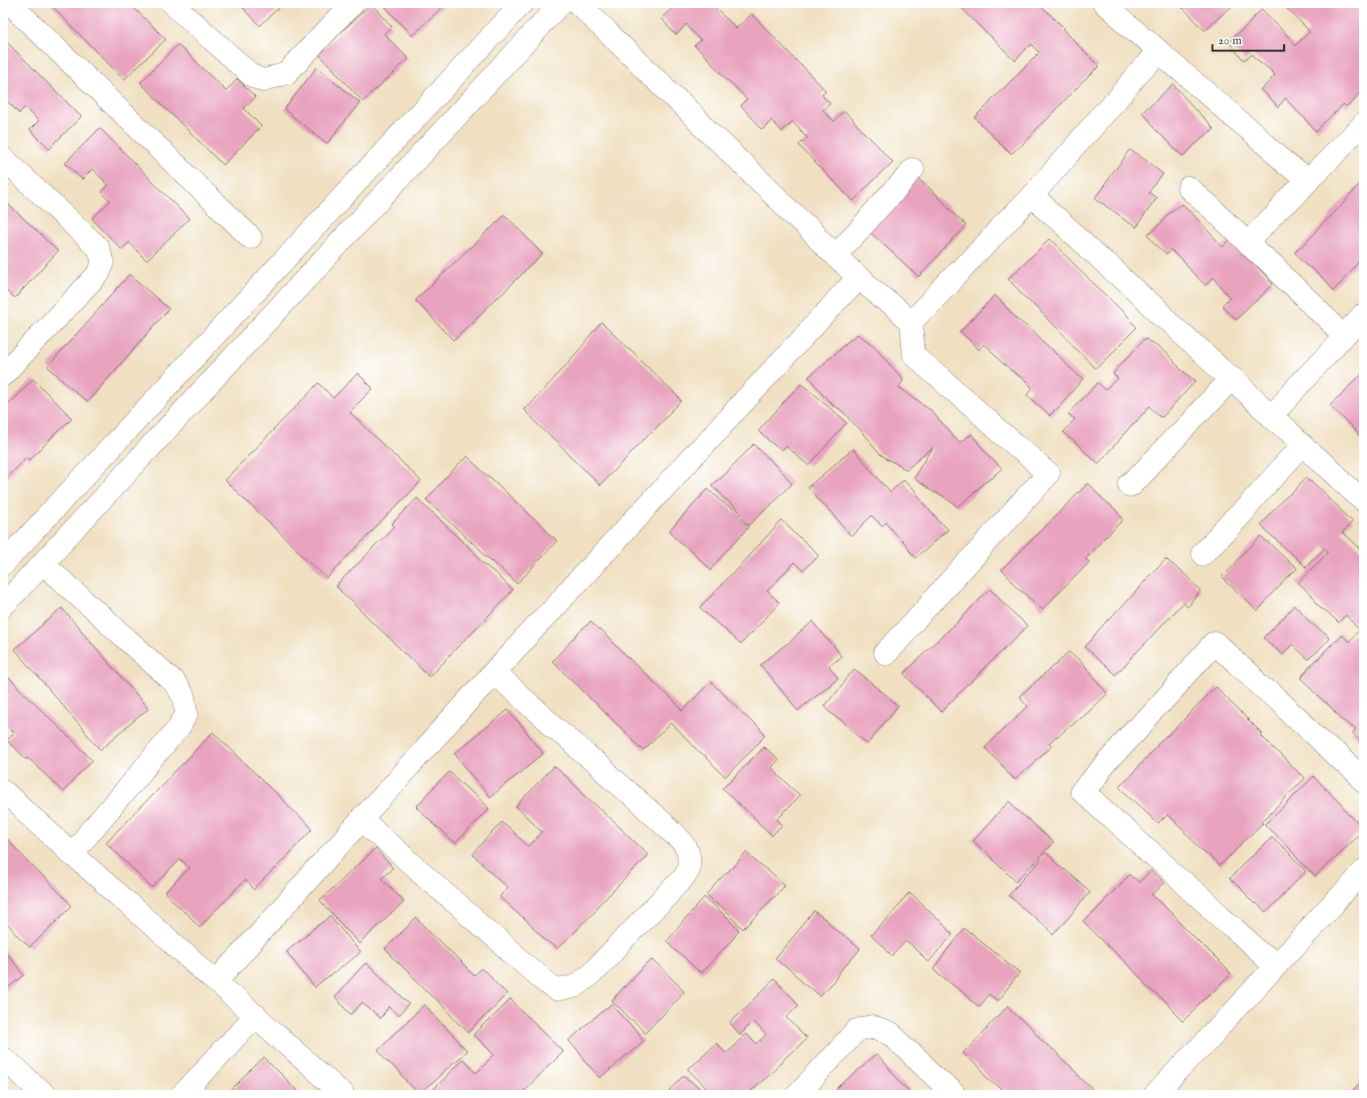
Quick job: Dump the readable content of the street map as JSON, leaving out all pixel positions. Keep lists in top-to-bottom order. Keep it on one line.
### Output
{"scale_bar":"20 m"}
